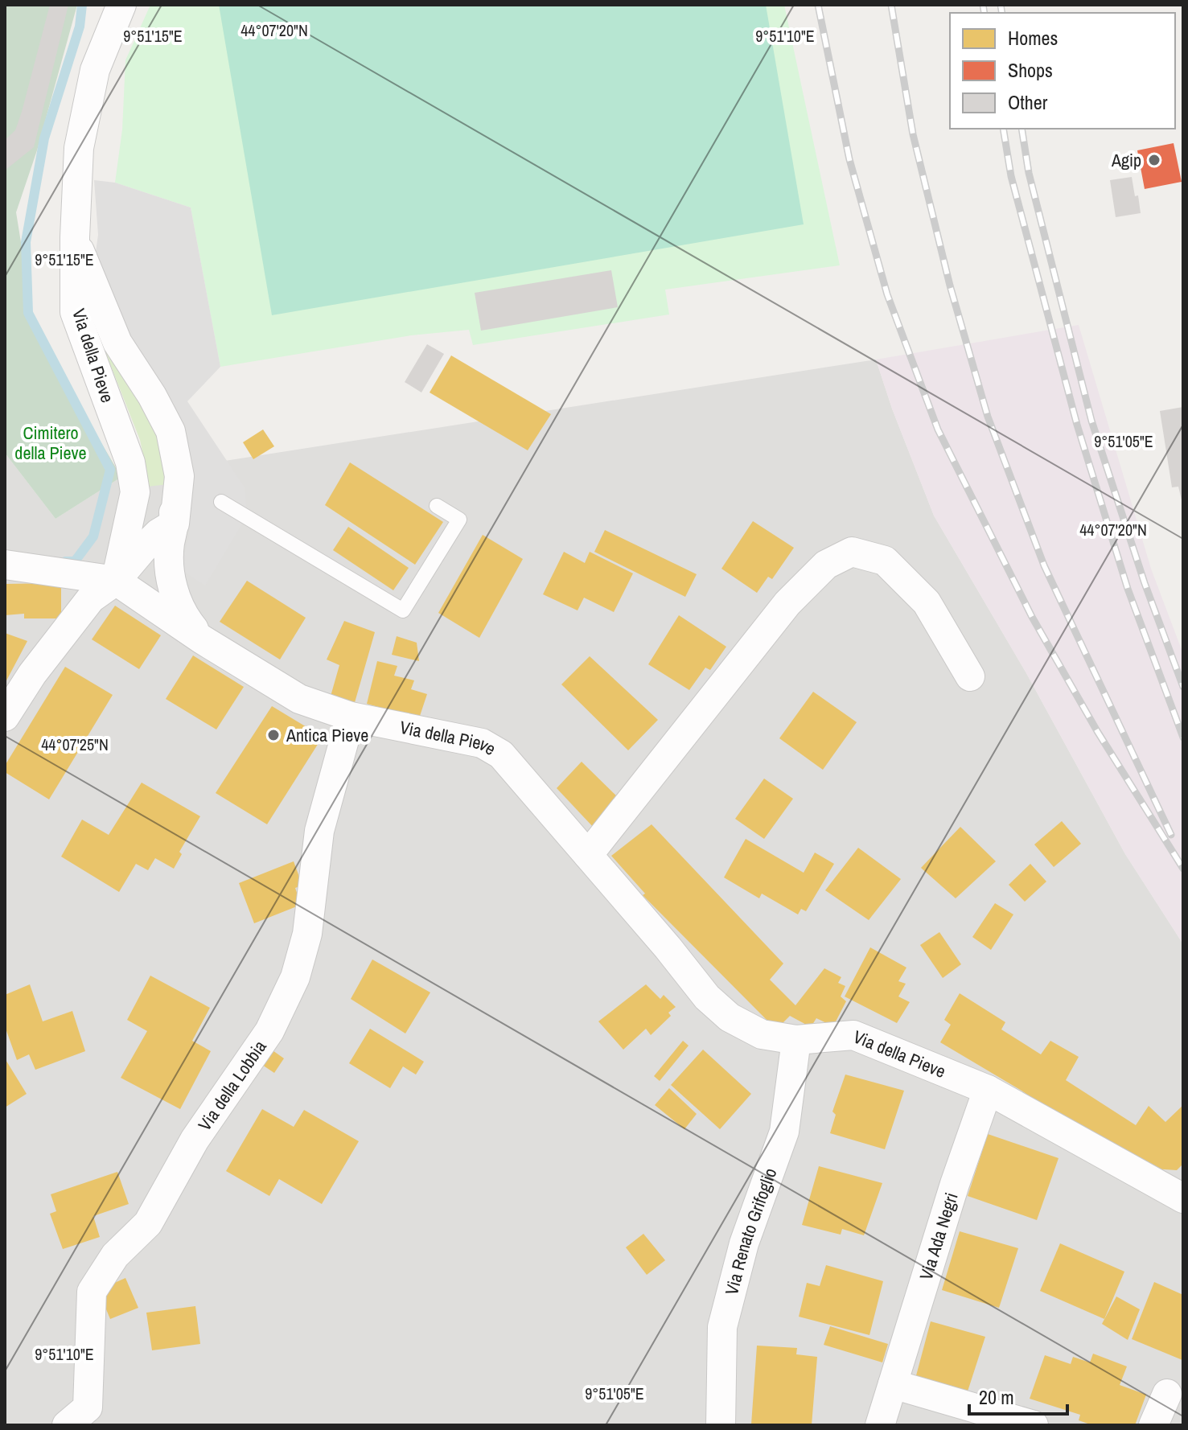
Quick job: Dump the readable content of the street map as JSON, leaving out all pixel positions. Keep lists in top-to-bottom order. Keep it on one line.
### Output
{"streets":{"street":["Via della Pieve","Via della Lobbia","Via Renato Grifoglio","Via Ada Negri"]},"crossings":[["Via della Pieve","Via della Lobbia"],["Via della Pieve","Via Renato Grifoglio"],["Via della Pieve","Via Ada Negri"]],"parks":["Cimitero della Pieve"],"places":["Agip","Antica Pieve"],"legend":["Homes","Shops","Other"],"scale_bar":"20 m","coordinates":["44°07'20\"N","9°51'15\"E","9°51'10\"E","9°51'05\"E","44°07'25\"N"]}
